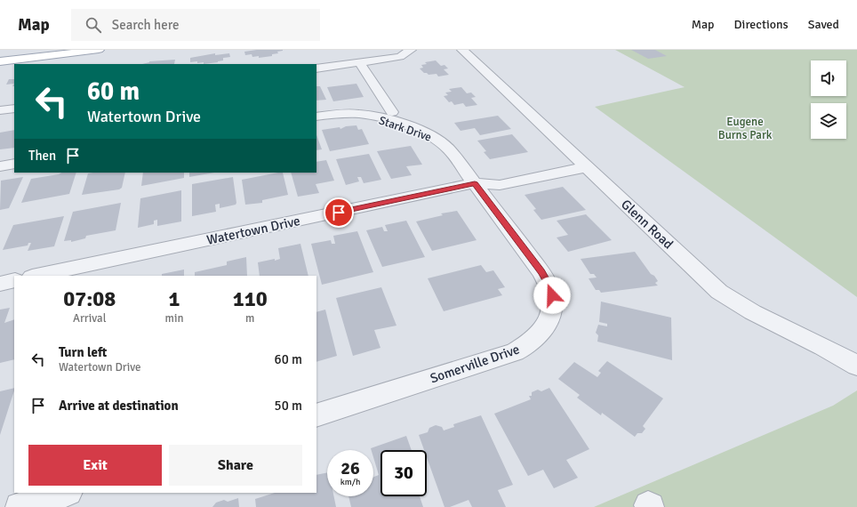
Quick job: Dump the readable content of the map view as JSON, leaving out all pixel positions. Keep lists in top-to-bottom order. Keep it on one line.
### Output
{"streets":{"street":["Stark Drive","Glenn Road","Watertown Drive","Somerville Drive"]},"crossings":[["Stark Drive","Watertown Drive"],["Stark Drive","Somerville Drive"],["Glenn Road","Watertown Drive"],["Watertown Drive","Somerville Drive"]],"parks":["Eugene Burns Park"],"page":{"header":"Map","search":"Search here","nav":["Map","Directions","Saved"],"turn":["60 m","Watertown Drive"],"then":"Then","eta":["07:08","Arrival","1","min","110","m"],"list":[{"name":"Turn left","note":"Watertown Drive","value":"60 m"},{"name":"Arrive at destination","value":"50 m"}],"buttons":["Exit","Share"],"speed":"26 km/h","limit":"30"}}
